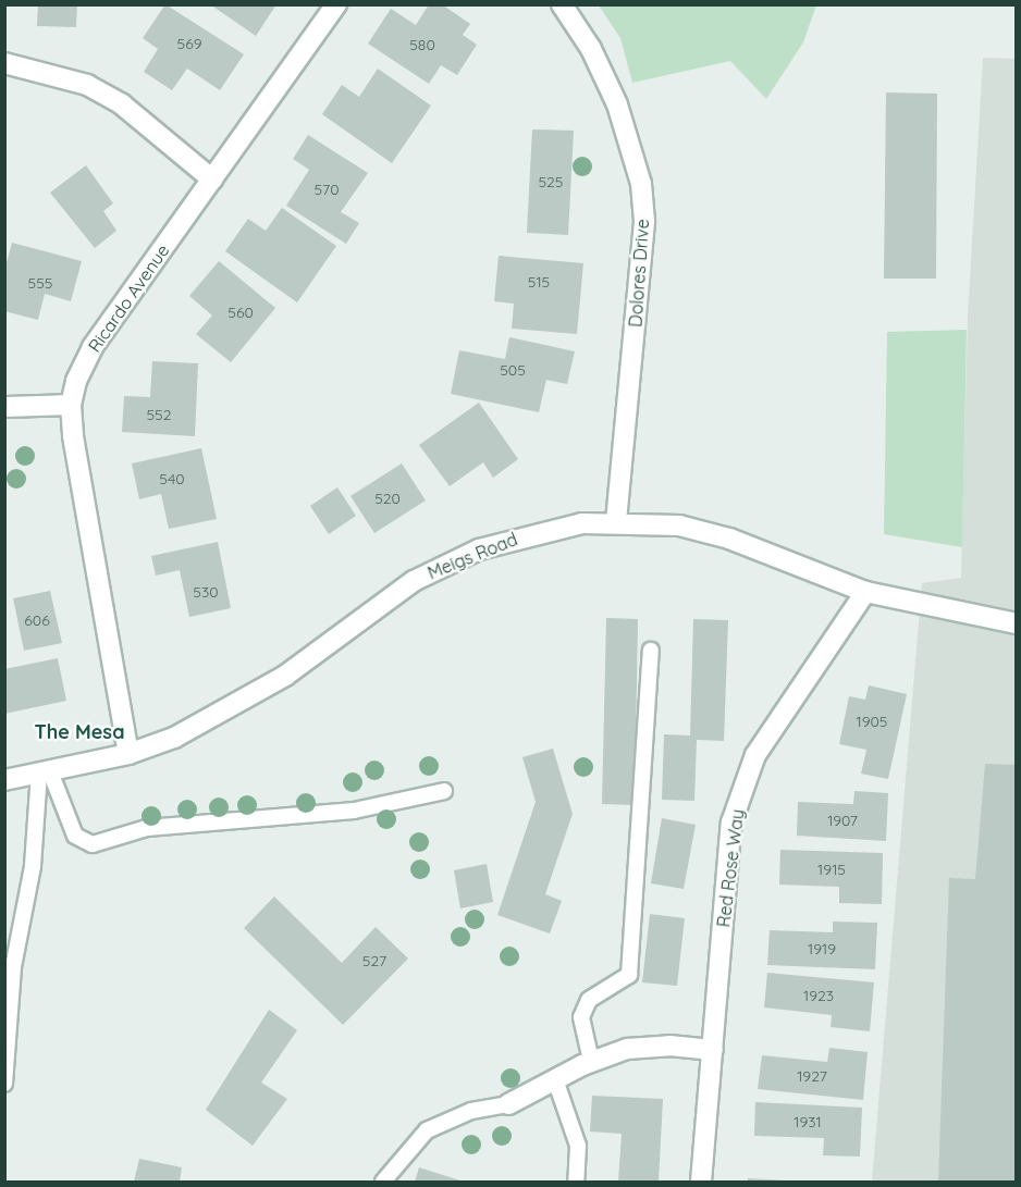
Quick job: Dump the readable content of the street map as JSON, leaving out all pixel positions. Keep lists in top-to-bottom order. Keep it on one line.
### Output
{"streets":{"street":["Dolores Drive","Ricardo Avenue","Meigs Road","Red Rose Way"]},"crossings":[["Dolores Drive","Meigs Road"],["Meigs Road","Red Rose Way"]],"districts":["The Mesa"],"house_numbers":["569","580","525","570","515","555","560","505","552","540","520","530","606","1905","1907","1915","1919","527","1923","1927","1931"]}
